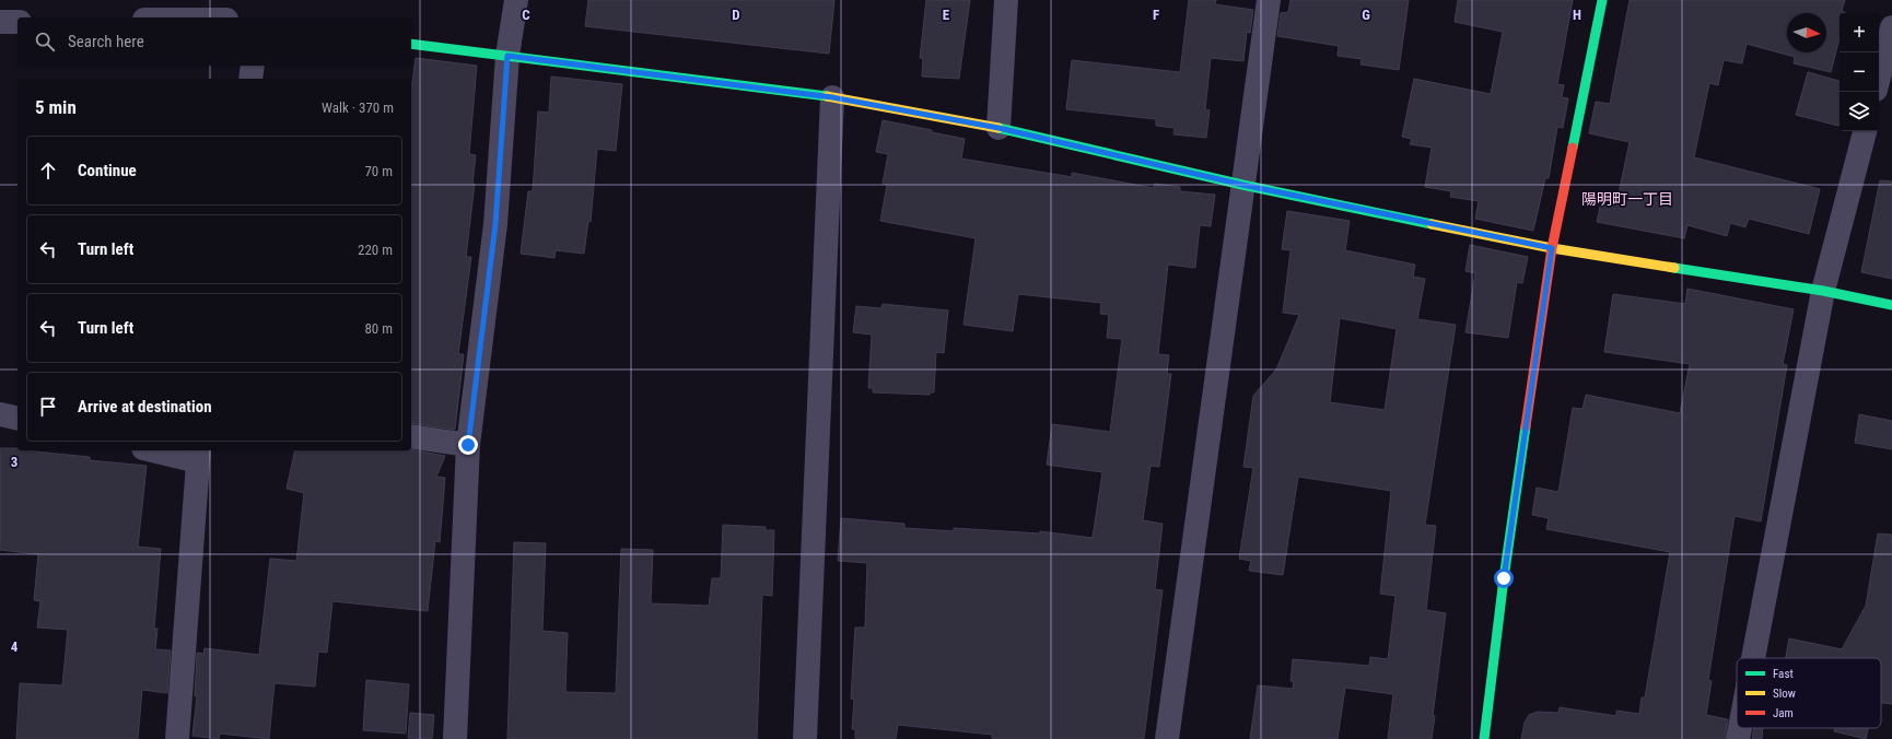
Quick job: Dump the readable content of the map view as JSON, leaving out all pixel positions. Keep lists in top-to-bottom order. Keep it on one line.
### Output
{"districts":["陽明町一丁目"],"legend":["Fast","Slow","Jam"],"north":"right","page":{"map_buttons":["+","−"],"search":"Search here","heading":["5 min","Walk · 370 m"],"list":[["Continue","70 m"],["Turn left","220 m"],["Turn left","80 m"],"Arrive at destination"]},"grid":{"columns":["C","D","E","F","G","H"],"rows":["3","4"]}}
